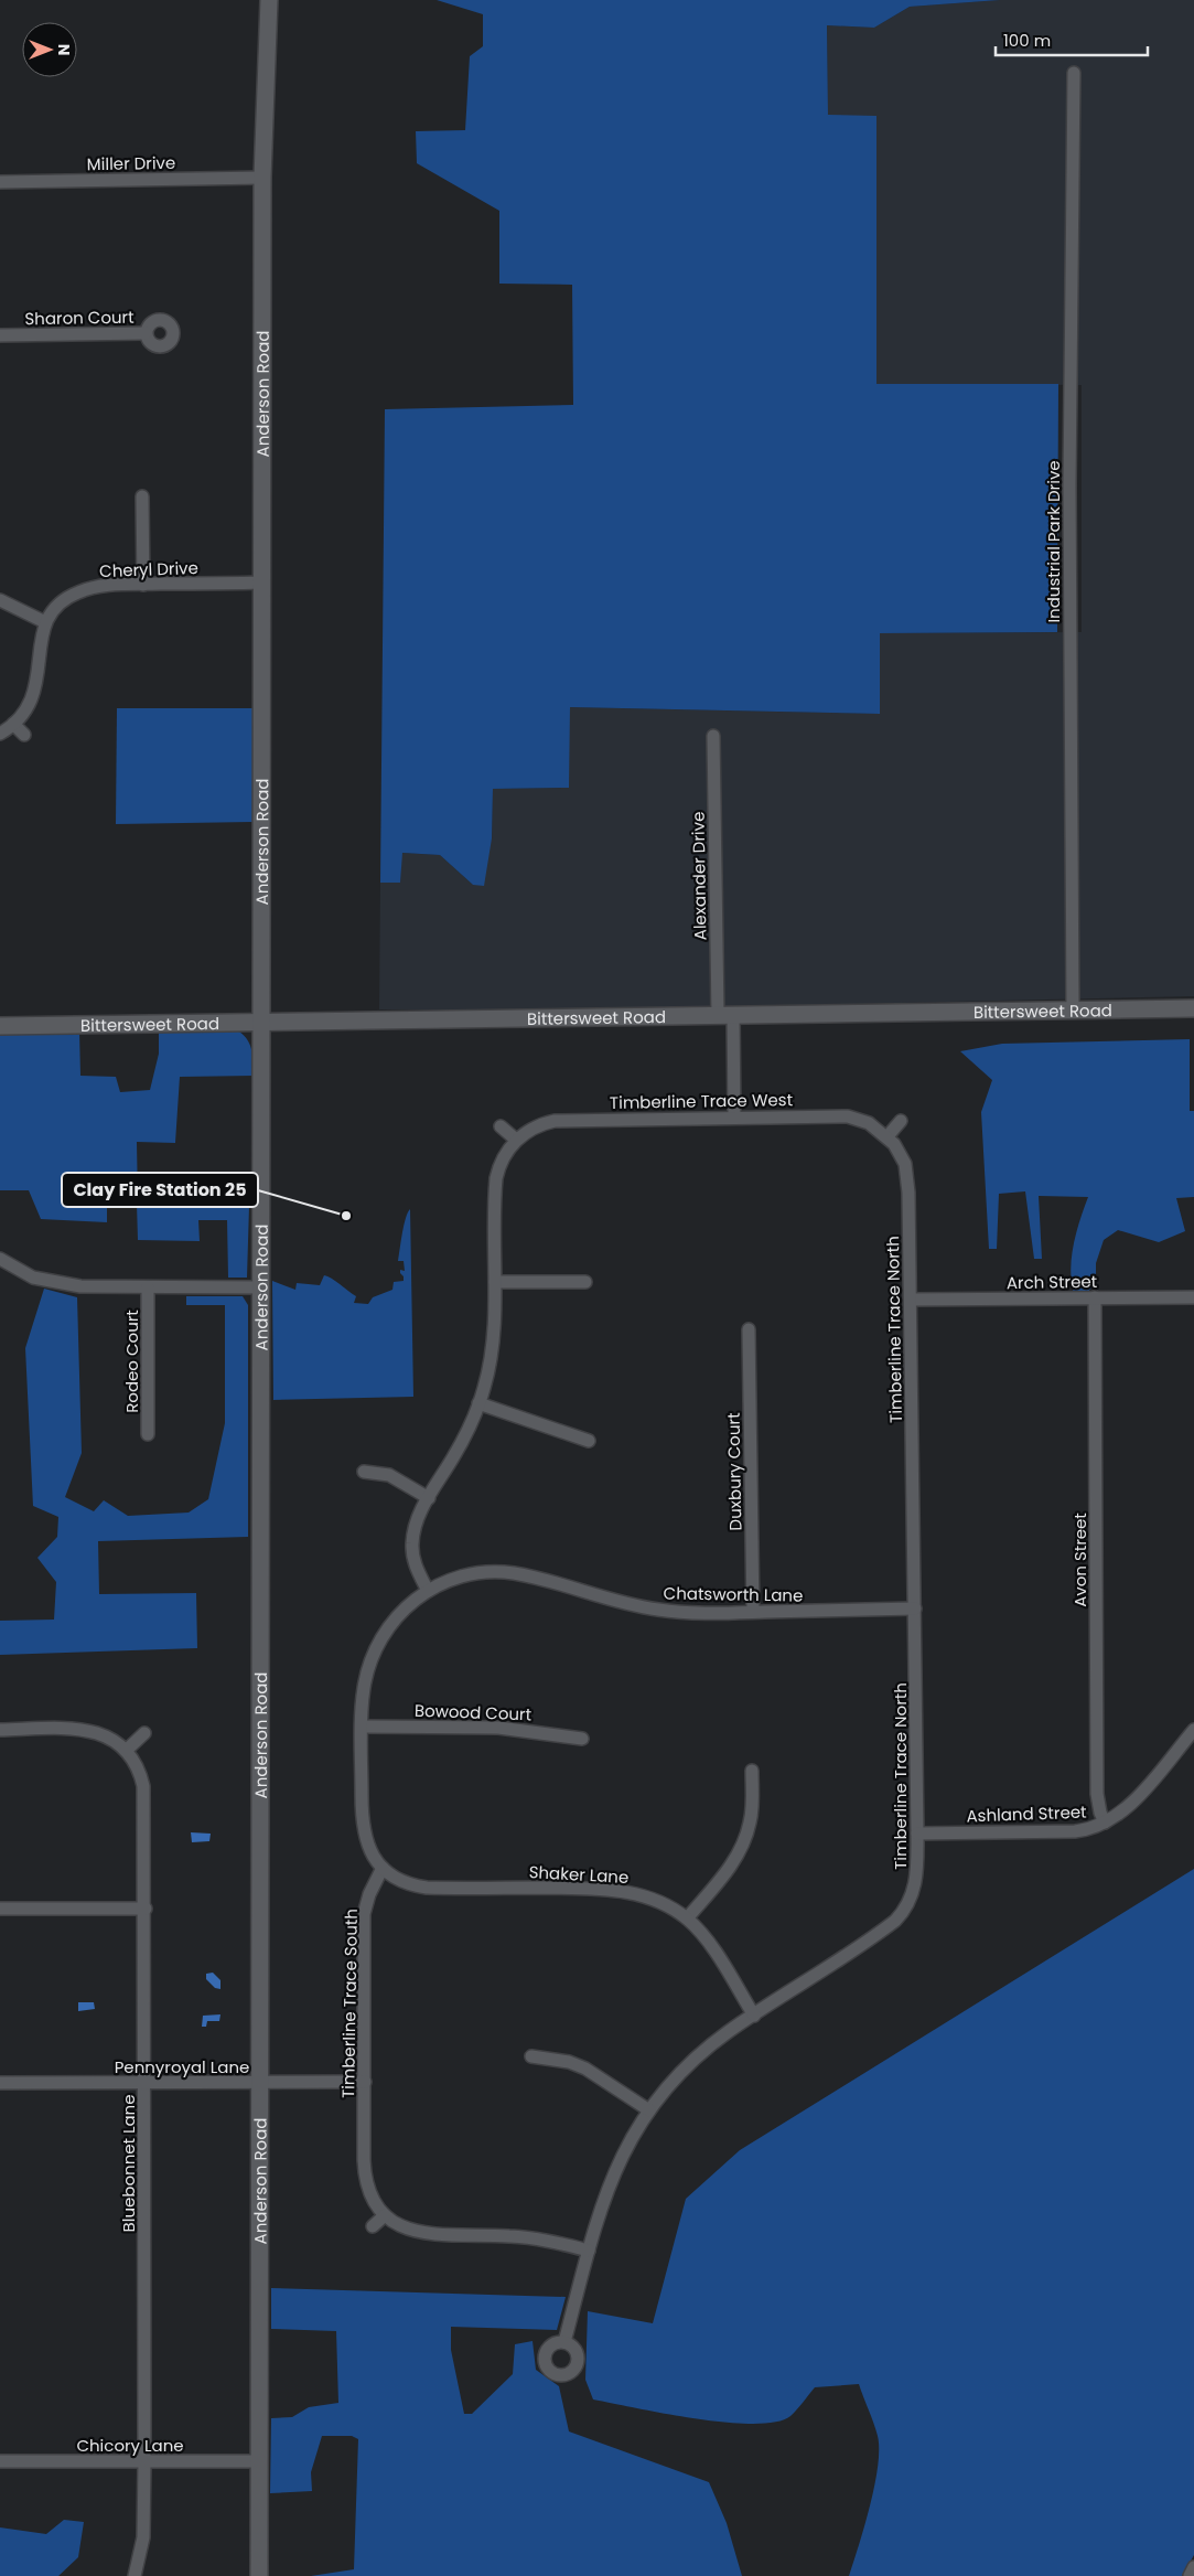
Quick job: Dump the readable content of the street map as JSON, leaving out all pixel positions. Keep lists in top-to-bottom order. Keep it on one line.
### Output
{"streets":{"street":["Miller Drive","Sharon Court","Anderson Road","Industrial Park Drive","Cheryl Drive","Alexander Drive","Bittersweet Road","Timberline Trace West","Arch Street","Timberline Trace North","Rodeo Court","Duxbury Court","Avon Street","Chatsworth Lane","Bowood Court","Ashland Street","Shaker Lane","Timberline Trace South","Pennyroyal Lane","Bluebonnet Lane","Chicory Lane"]},"crossings":[["Miller Drive","Anderson Road"],["Anderson Road","Cheryl Drive"],["Anderson Road","Bittersweet Road"],["Anderson Road","Pennyroyal Lane"],["Anderson Road","Chicory Lane"],["Industrial Park Drive","Bittersweet Road"],["Alexander Drive","Bittersweet Road"],["Alexander Drive","Timberline Trace West"],["Timberline Trace West","Timberline Trace North"],["Arch Street","Timberline Trace North"],["Arch Street","Avon Street"],["Timberline Trace North","Chatsworth Lane"],["Timberline Trace North","Ashland Street"],["Timberline Trace North","Shaker Lane"],["Duxbury Court","Chatsworth Lane"],["Avon Street","Ashland Street"],["Shaker Lane","Timberline Trace South"],["Timberline Trace South","Pennyroyal Lane"],["Pennyroyal Lane","Bluebonnet Lane"],["Bluebonnet Lane","Chicory Lane"]],"places":["Clay Fire Station 25"],"scale_bar":"100 m","north":"right"}
